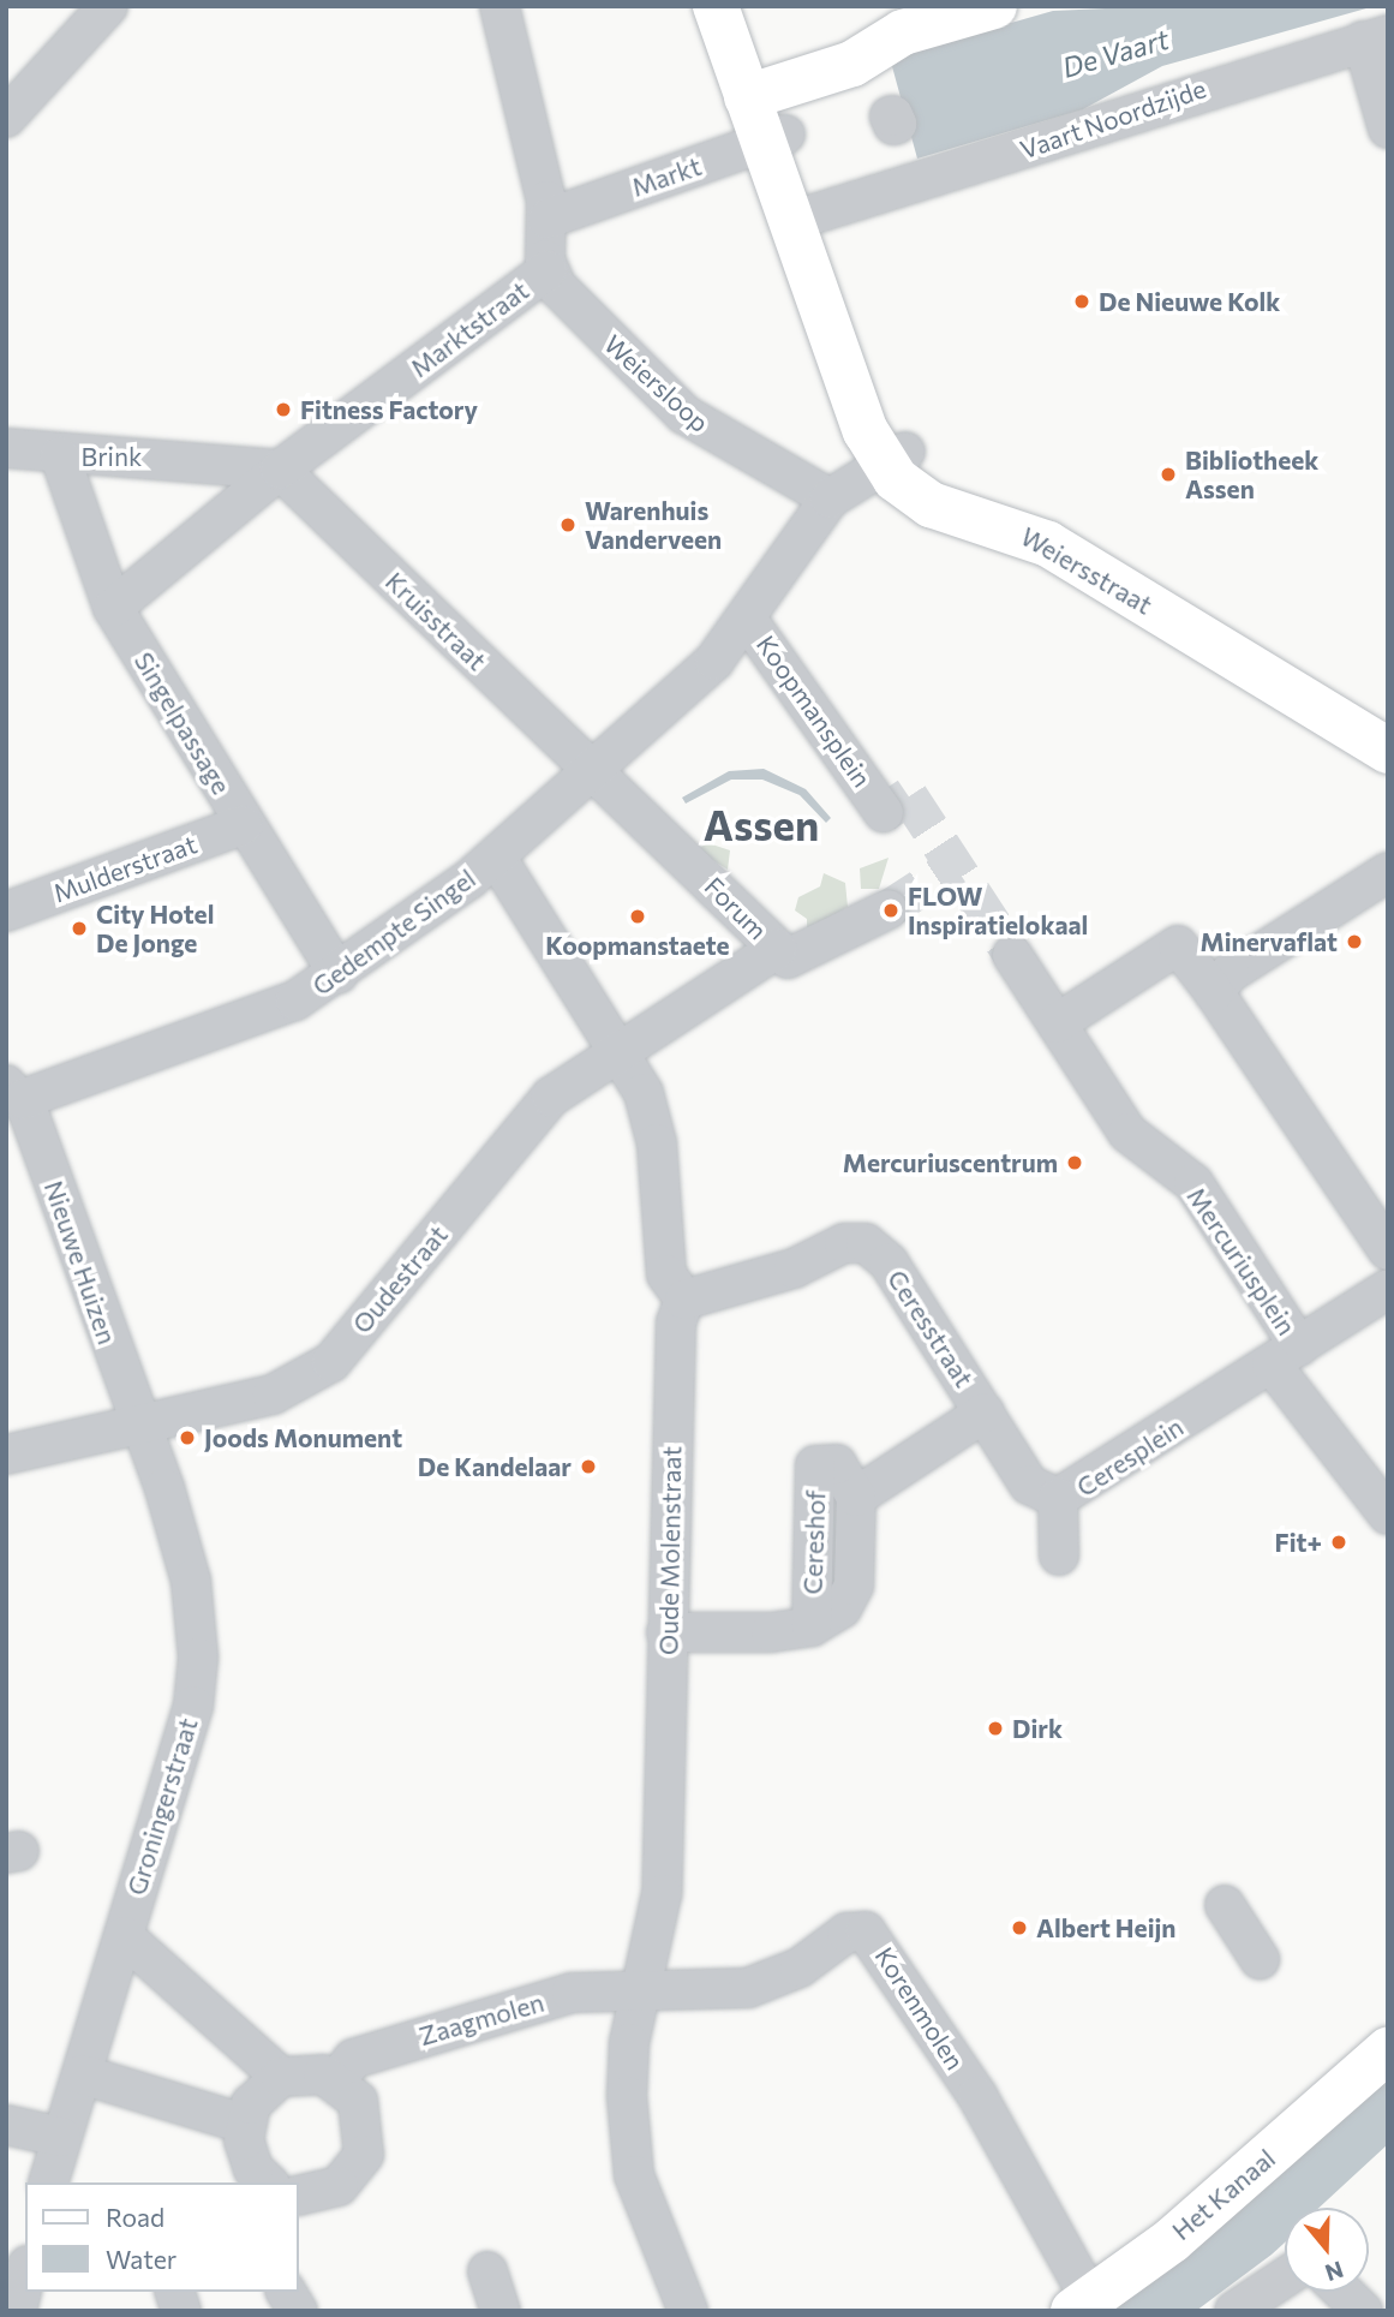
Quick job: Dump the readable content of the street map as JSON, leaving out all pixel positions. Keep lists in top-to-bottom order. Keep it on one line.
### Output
{"streets":{"main road":["Weiersstraat","Het Kanaal"],"street":["Vaart Noordzijde","Markt","Marktstraat","Weiersloop","Brink","Kruisstraat","Koopmansplein","Singelpassage","Mulderstraat","Forum","Gedempte Singel","Mercuriusplein","Nieuwe Huizen","Oudestraat","Ceresstraat","Ceresplein","Cereshof","Oude Molenstraat","Groningerstraat","Korenmolen","Zaagmolen"]},"crossings":[["Vaart Noordzijde","Weiersstraat"],["Markt","Weiersstraat"],["Marktstraat","Weiersloop"],["Marktstraat","Brink"],["Marktstraat","Kruisstraat"],["Marktstraat","Singelpassage"],["Brink","Kruisstraat"],["Brink","Singelpassage"],["Kruisstraat","Koopmansplein"],["Kruisstraat","Forum"],["Kruisstraat","Gedempte Singel"],["Koopmansplein","Forum"],["Koopmansplein","Gedempte Singel"],["Singelpassage","Mulderstraat"],["Singelpassage","Gedempte Singel"],["Forum","Gedempte Singel"],["Forum","Oudestraat"],["Gedempte Singel","Nieuwe Huizen"],["Mercuriusplein","Ceresplein"],["Nieuwe Huizen","Oudestraat"],["Nieuwe Huizen","Groningerstraat"],["Oudestraat","Groningerstraat"],["Ceresstraat","Ceresplein"],["Ceresstraat","Cereshof"],["Ceresstraat","Oude Molenstraat"],["Ceresplein","Cereshof"],["Cereshof","Oude Molenstraat"],["Oude Molenstraat","Korenmolen"],["Oude Molenstraat","Zaagmolen"],["Korenmolen","Zaagmolen"],["Korenmolen","Het Kanaal"]],"districts":["Assen"],"water":["De Vaart"],"places":["De Nieuwe Kolk","Fitness Factory","Bibliotheek Assen","Warenhuis Vanderveen","FLOW Inspiratielokaal","Koopmanstaete","City Hotel De Jonge","Minervaflat","Mercuriuscentrum","Joods Monument","De Kandelaar","Fit+","Dirk","Albert Heijn"],"legend":["Road","Water"],"north":"bottom"}
